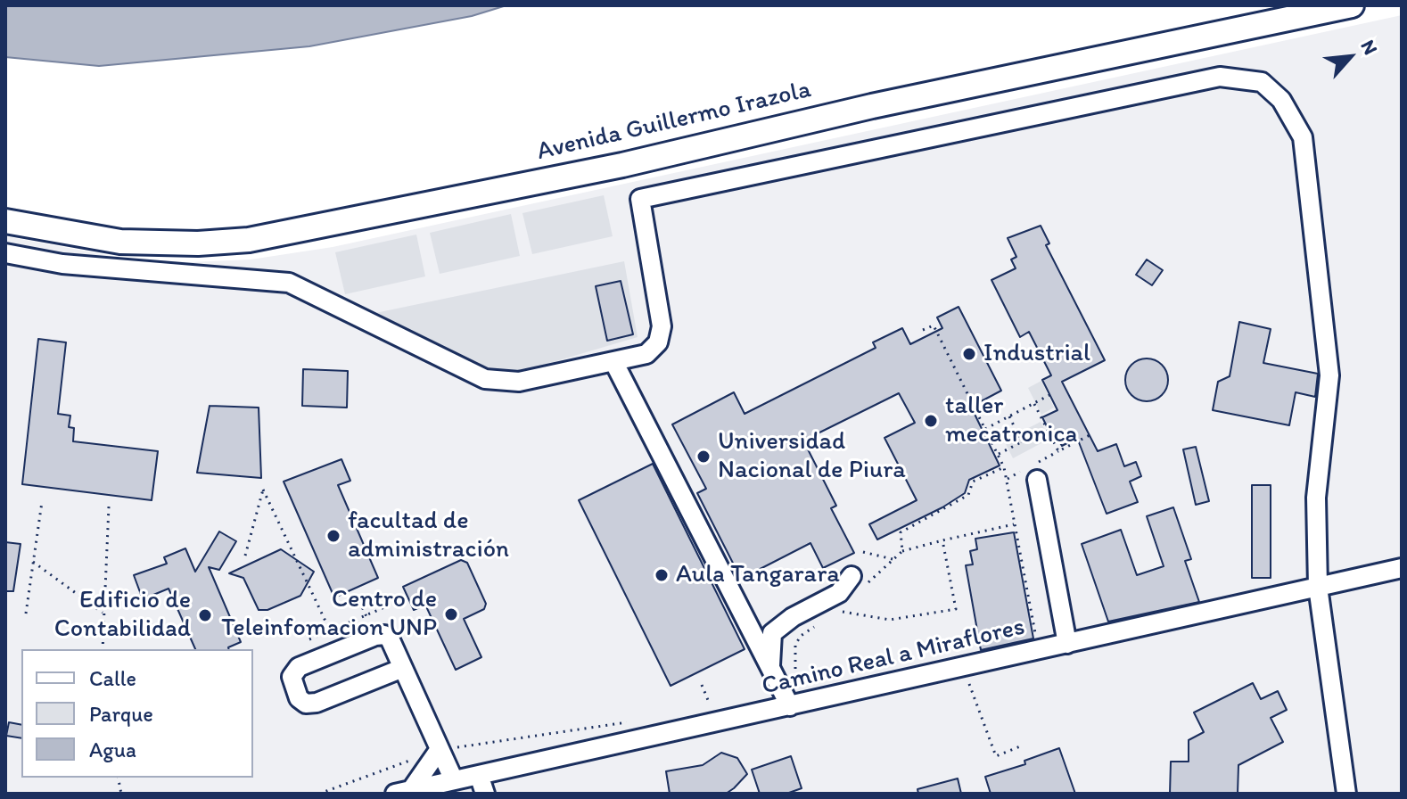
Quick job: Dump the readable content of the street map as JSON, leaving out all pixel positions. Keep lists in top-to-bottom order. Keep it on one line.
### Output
{"streets":{"main road":["Avenida Guillermo Irazola"],"lane":["Camino Real a Miraflores"]},"places":["Industrial","taller mecatronica","Universidad Nacional de Piura","facultad de administración","Aula Tangarara","Centro de Teleinfomacion UNP","Edificio de Contabilidad"],"legend":["Calle","Parque","Agua"],"north":"top right"}
